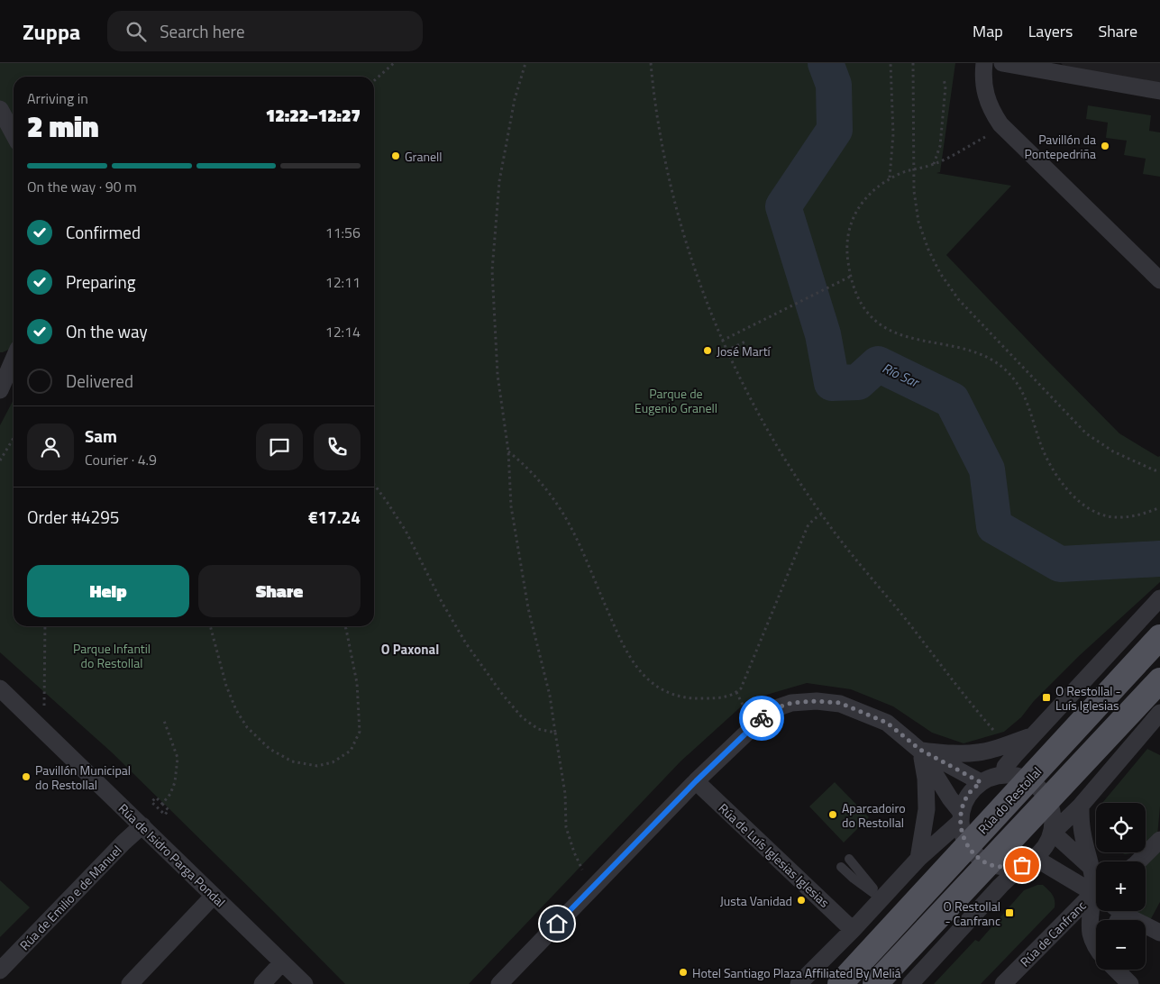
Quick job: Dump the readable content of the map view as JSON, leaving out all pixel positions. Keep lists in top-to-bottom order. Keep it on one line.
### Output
{"streets":{"main road":["Rúa do Restollal"],"street":["Rúa de Isidro Parga Pondal","Rúa de Luís Iglesias Iglesias","Rúa de Emilio e de Manuel","Rúa de Canfranc"]},"crossings":[["Rúa do Restollal","Rúa de Luís Iglesias Iglesias"],["Rúa de Isidro Parga Pondal","Rúa de Emilio e de Manuel"]],"districts":["O Paxonal"],"water":["Río Sar"],"parks":["Parque de Eugenio Granell","Parque Infantil do Restollal"],"places":{"other":["Pavillón da Pontepedriña","Granell","José Martí","Pavillón Municipal do Restollal","Aparcadoiro do Restollal","Justa Vanidad","Hotel Santiago Plaza Affiliated By Meliá"],"transit":["O Restollal - Luís Iglesias","O Restollal - Canfranc"]},"page":{"header":"Zuppa","search":"Search here","nav":["Map","Layers","Share"],"heading":["2 min","Arriving in","12:22–12:27"],"panel":["Sam","Courier · 4.9","Order #4295","€17.24"],"bar":"On the way · 90 m","list":[["Confirmed","11:56"],["Preparing","12:11"],["On the way","12:14"],"Delivered"],"buttons":["Help","Share"],"map_buttons":["+","−"]}}
